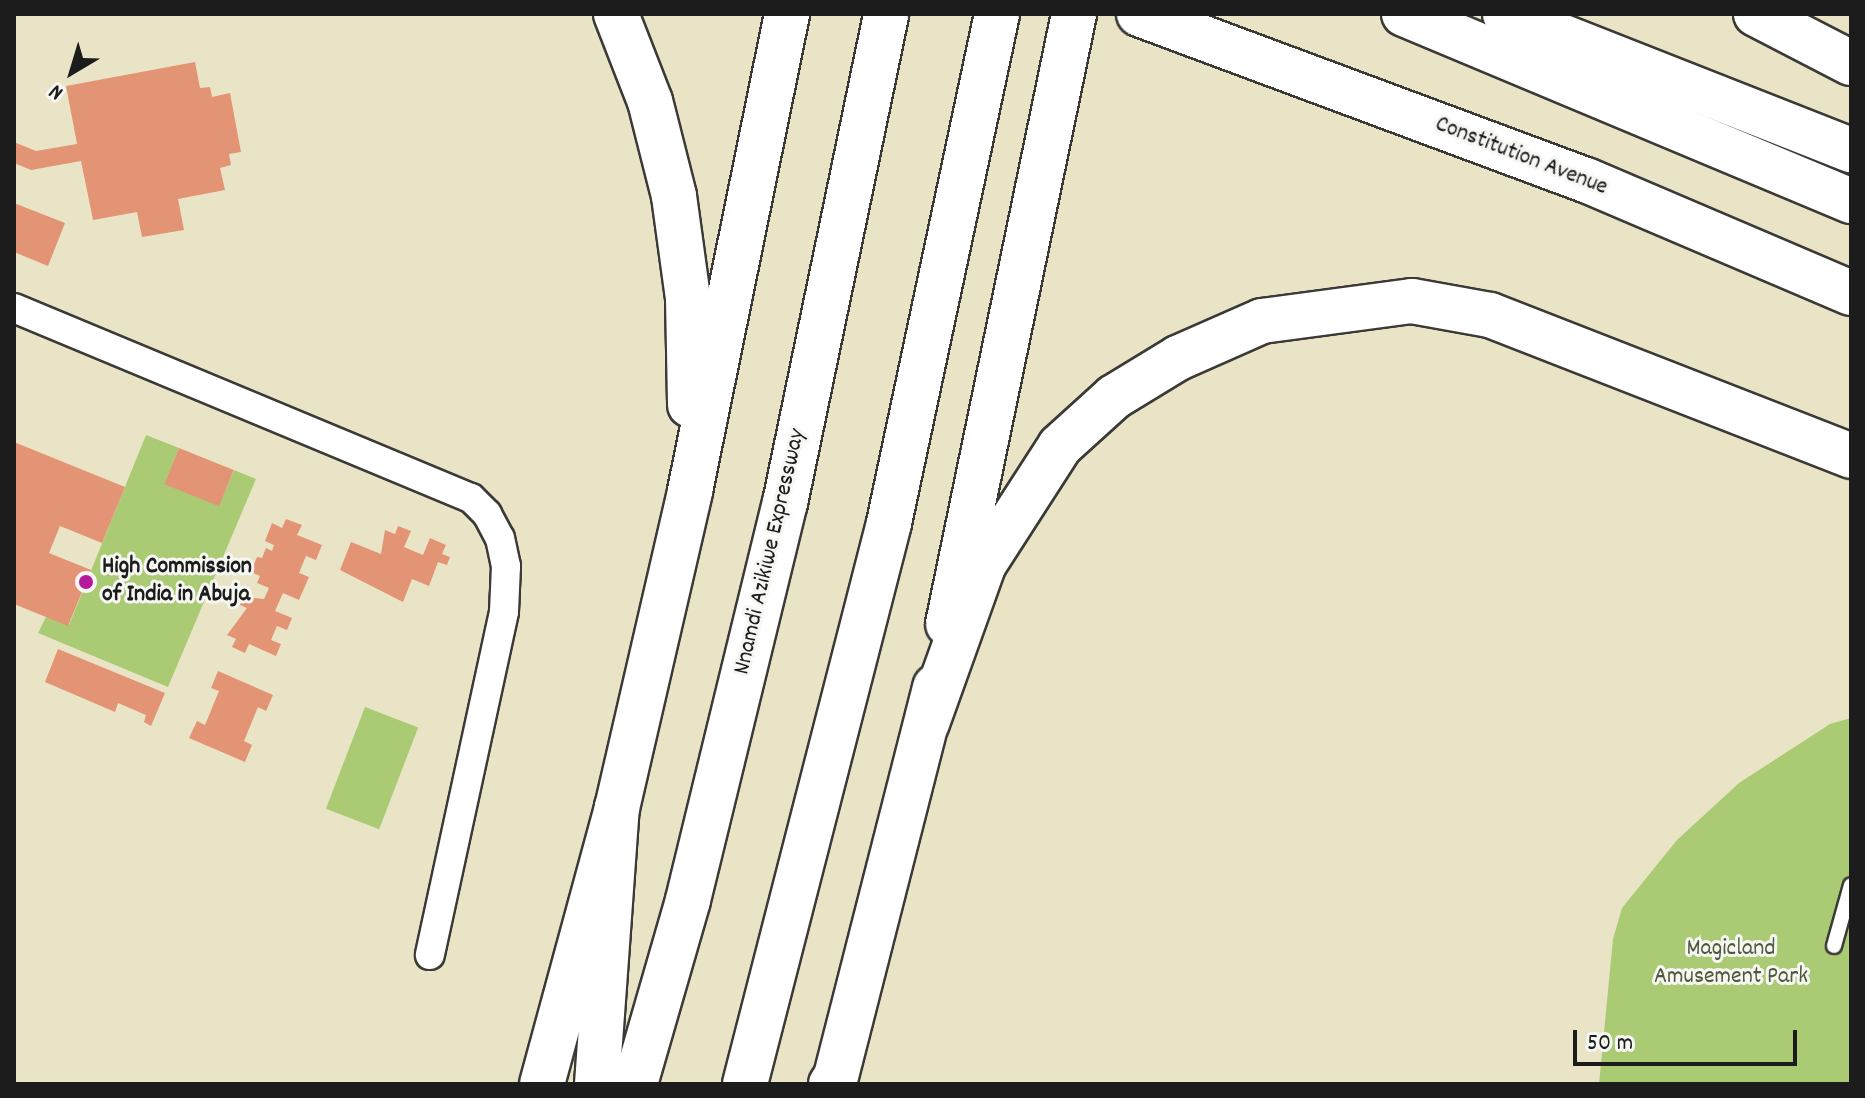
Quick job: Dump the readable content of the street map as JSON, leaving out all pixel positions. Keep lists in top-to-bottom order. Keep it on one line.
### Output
{"streets":{"highway":["Constitution Avenue","Nnamdi Azikiwe Expressway"]},"parks":["Magicland Amusement Park"],"places":["High Commission of India in Abuja"],"scale_bar":"50 m","north":"bottom left"}
